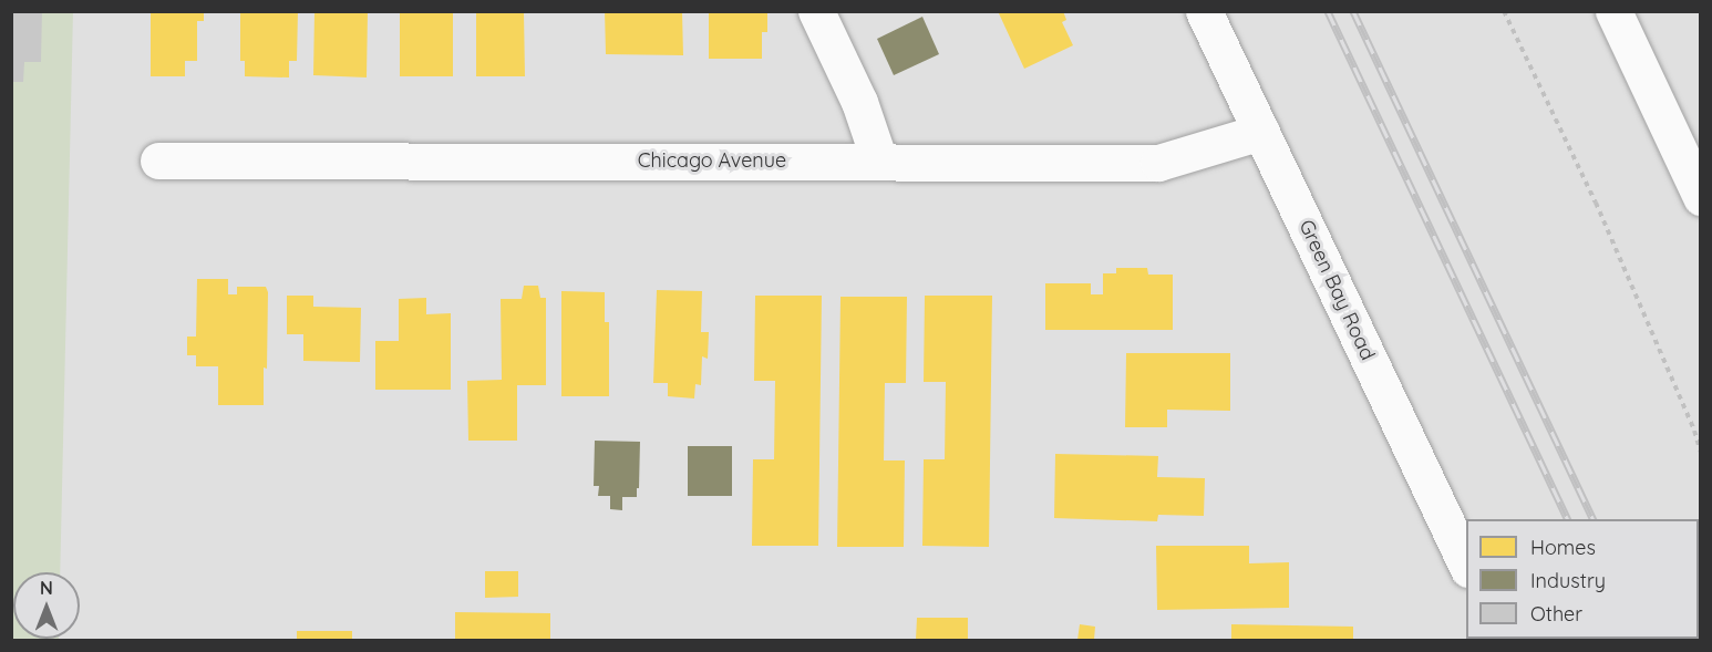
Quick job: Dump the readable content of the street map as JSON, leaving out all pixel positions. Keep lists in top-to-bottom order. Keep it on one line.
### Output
{"streets":{"street":["Chicago Avenue","Green Bay Road"]},"crossings":[["Chicago Avenue","Green Bay Road"]],"legend":["Homes","Industry","Other"],"north":"top"}
